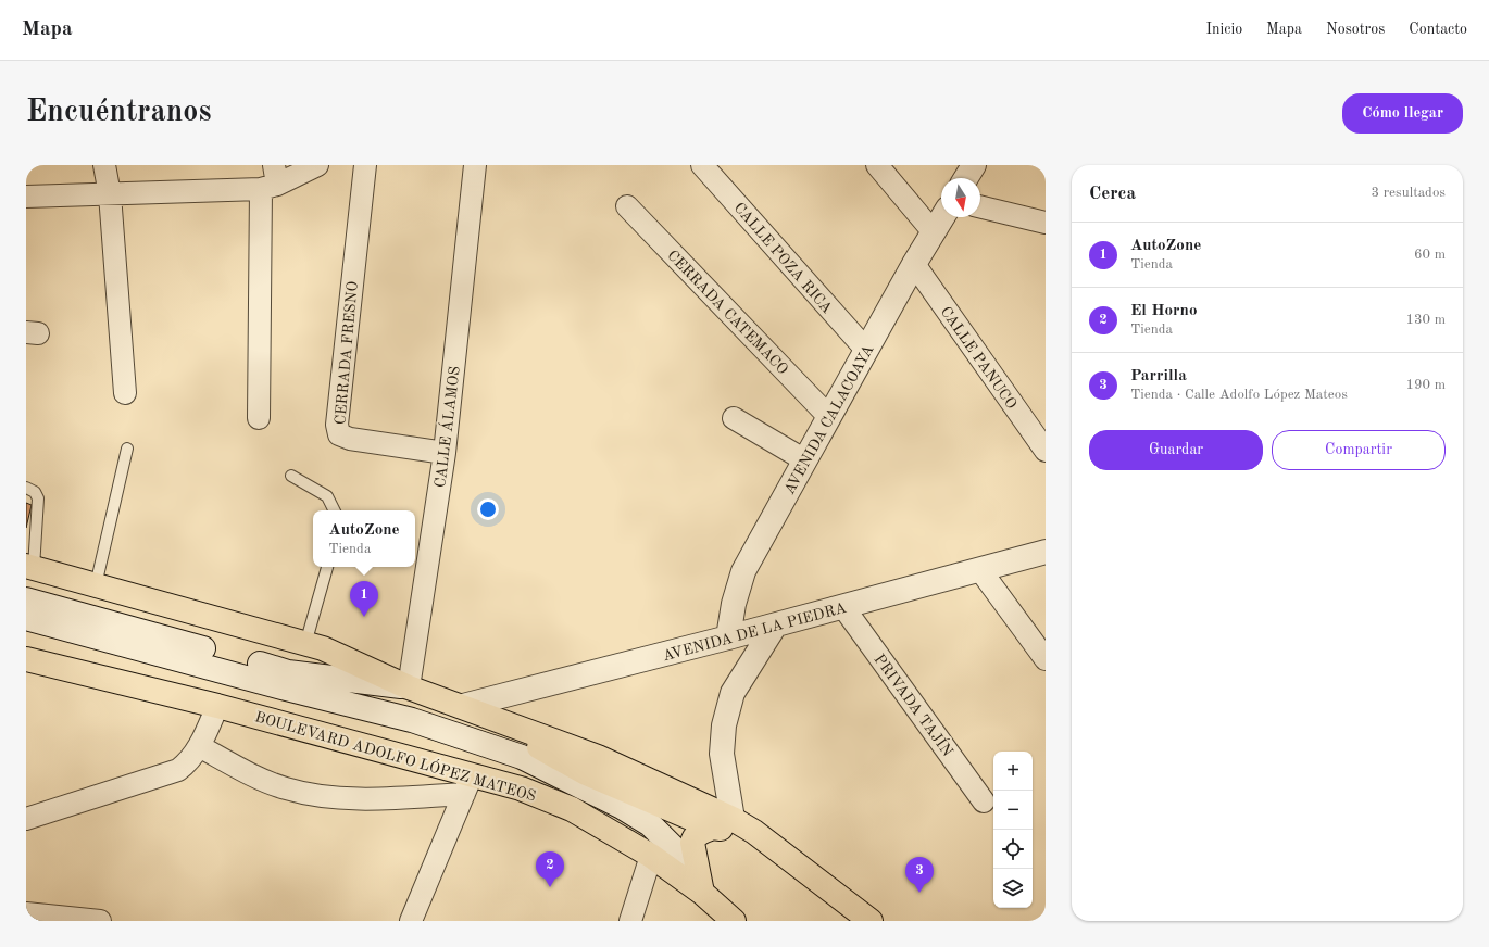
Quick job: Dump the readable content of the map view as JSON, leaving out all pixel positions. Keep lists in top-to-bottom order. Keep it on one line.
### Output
{"streets":{"main road":["BOULEVARD ADOLFO LÓPEZ MATEOS"],"street":["CALLE POZA RICA","CERRADA CATEMACO","CERRADA FRESNO","CALLE PANUCO","AVENIDA CALACOAYA","CALLE ÁLAMOS","AVENIDA DE LA PIEDRA","PRIVADA TAJÍN"]},"crossings":[["CALLE POZA RICA","AVENIDA CALACOAYA"],["CERRADA CATEMACO","AVENIDA CALACOAYA"],["CERRADA FRESNO","CALLE ÁLAMOS"],["CALLE PANUCO","AVENIDA CALACOAYA"],["AVENIDA CALACOAYA","AVENIDA DE LA PIEDRA"],["AVENIDA DE LA PIEDRA","PRIVADA TAJÍN"]],"north":"bottom","page":{"header":"Mapa","nav":["Inicio","Mapa","Nosotros","Contacto"],"buttons":["Cómo llegar",["Guardar","Compartir"]],"title":"Encuéntranos","heading":["Cerca","3 resultados"],"list":[{"mark":"1","name":"AutoZone","note":"Tienda","value":"60 m"},{"mark":"2","name":"El Horno","note":"Tienda","value":"130 m"},{"mark":"3","name":"Parrilla","note":"Tienda · Calle Adolfo López Mateos","value":"190 m"}],"popup":["AutoZone","Tienda"],"pins":["1","2","3"],"map_buttons":["+","−"]}}
